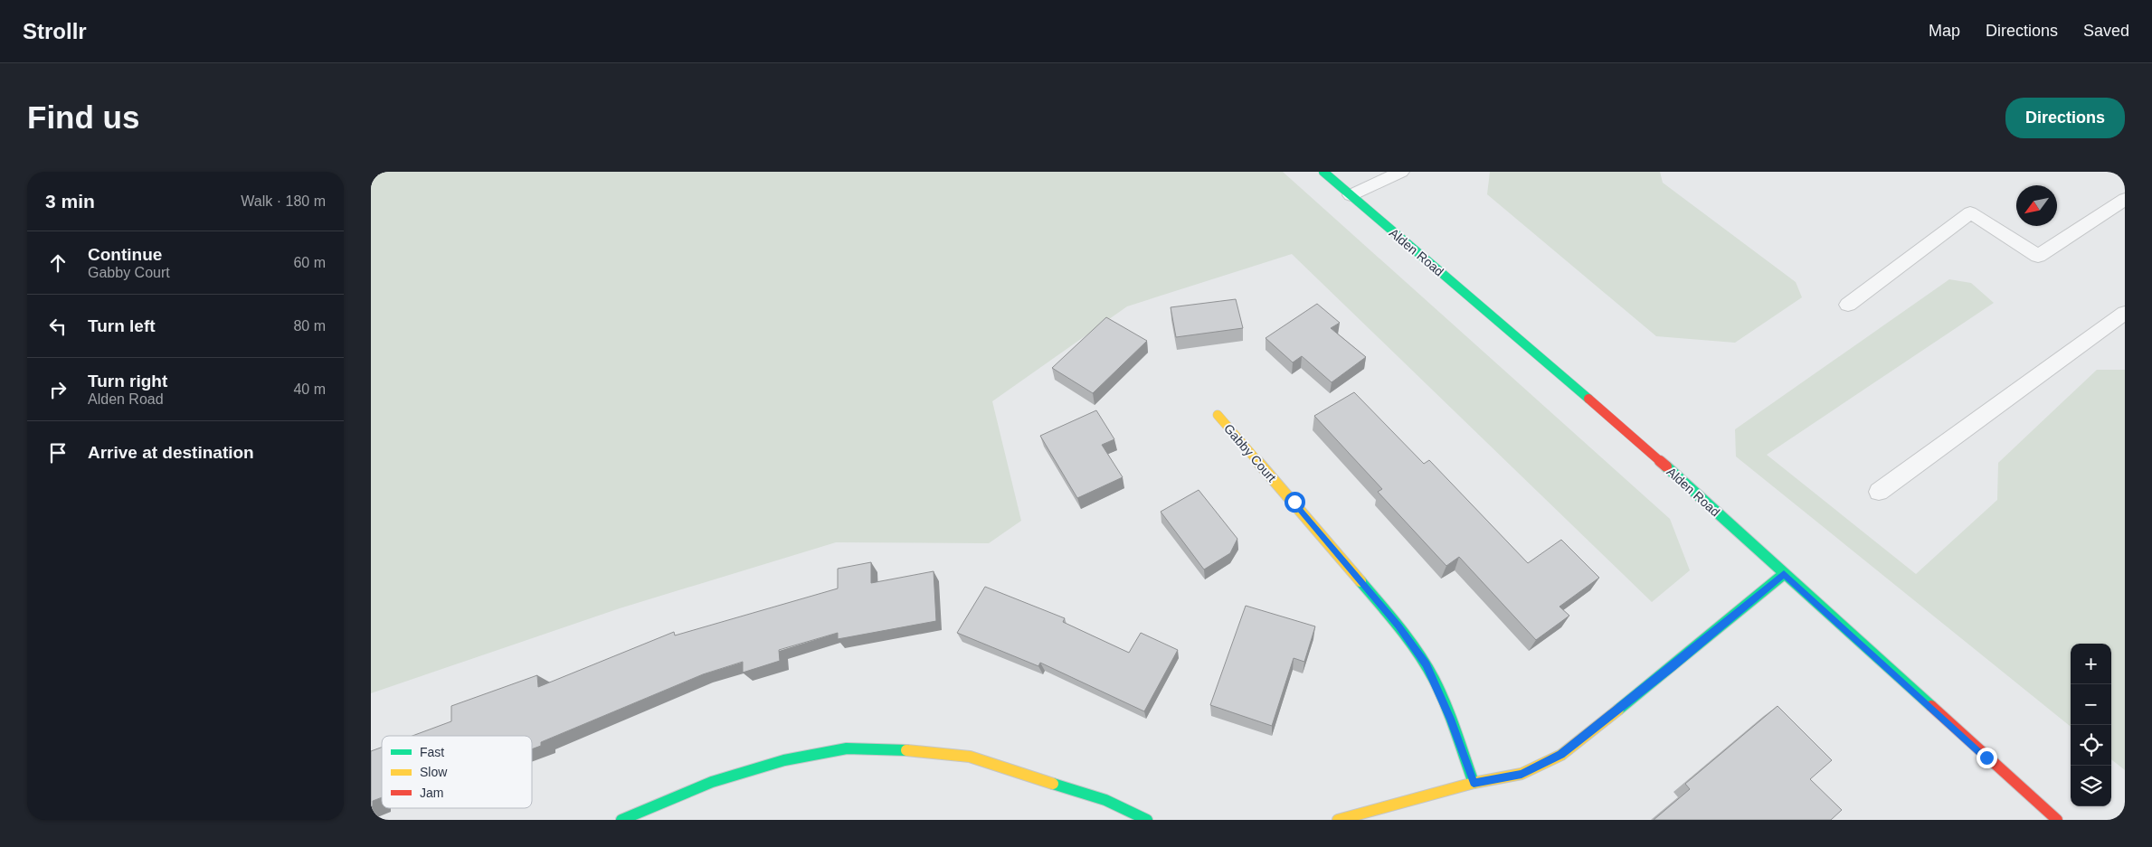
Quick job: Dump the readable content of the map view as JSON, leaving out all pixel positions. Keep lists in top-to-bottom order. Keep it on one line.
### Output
{"streets":{"street":["Alden Road","Gabby Court"]},"legend":["Fast","Slow","Jam"],"north":"bottom left","page":{"header":"Strollr","nav":["Map","Directions","Saved"],"buttons":"Directions","title":"Find us","heading":["3 min","Walk · 180 m"],"list":[["Continue","Gabby Court","60 m"],["Turn left","80 m"],["Turn right","Alden Road","40 m"],"Arrive at destination"],"map_buttons":["+","−"]}}
